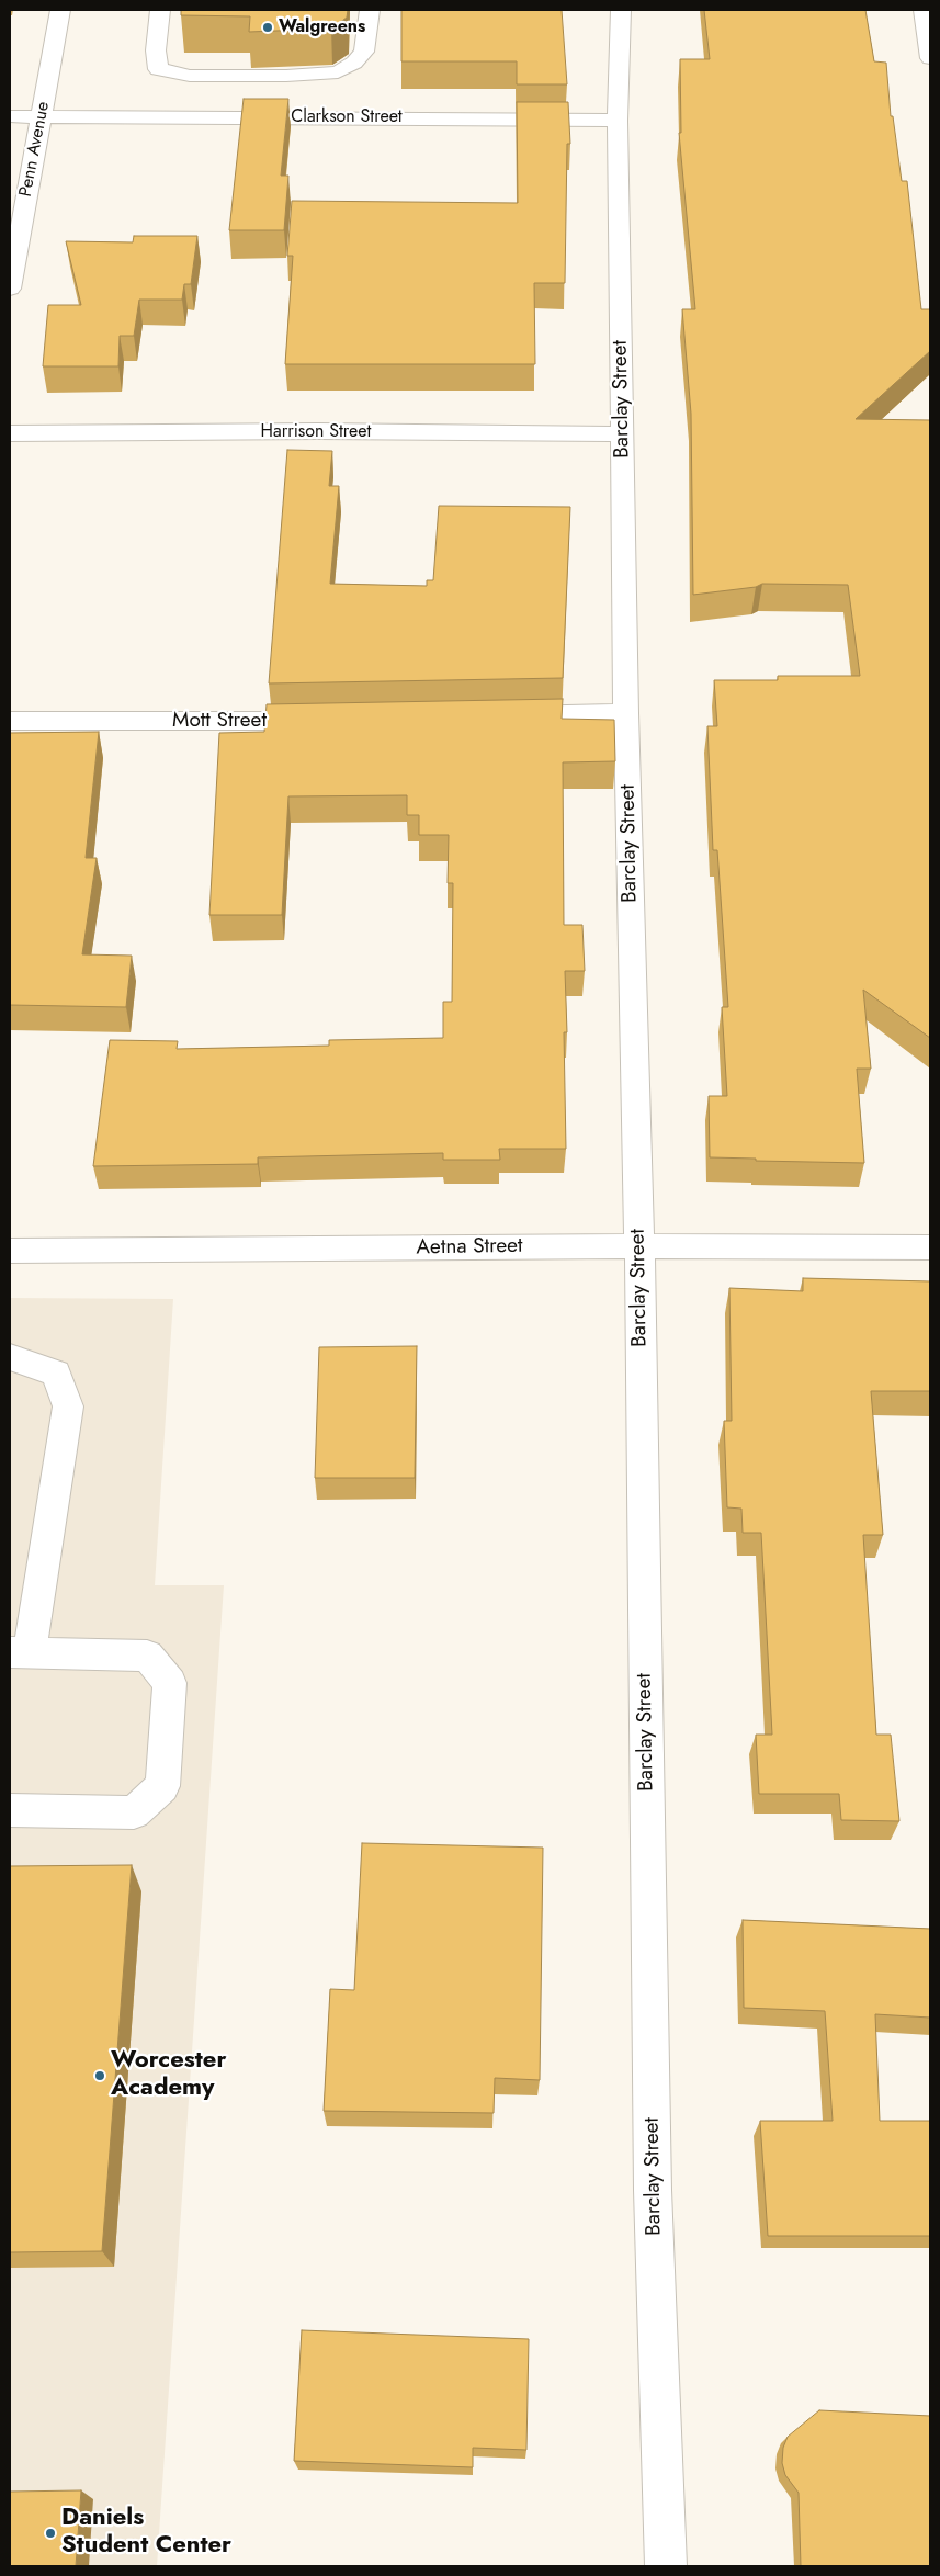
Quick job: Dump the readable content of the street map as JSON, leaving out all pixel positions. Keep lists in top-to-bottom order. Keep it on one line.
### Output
{"streets":{"street":["Clarkson Street","Penn Avenue","Barclay Street","Harrison Street","Mott Street","Aetna Street"]},"crossings":[["Clarkson Street","Penn Avenue"],["Clarkson Street","Barclay Street"],["Barclay Street","Harrison Street"],["Barclay Street","Aetna Street"]],"places":["Walgreens","Worcester Academy","Daniels Student Center"]}
